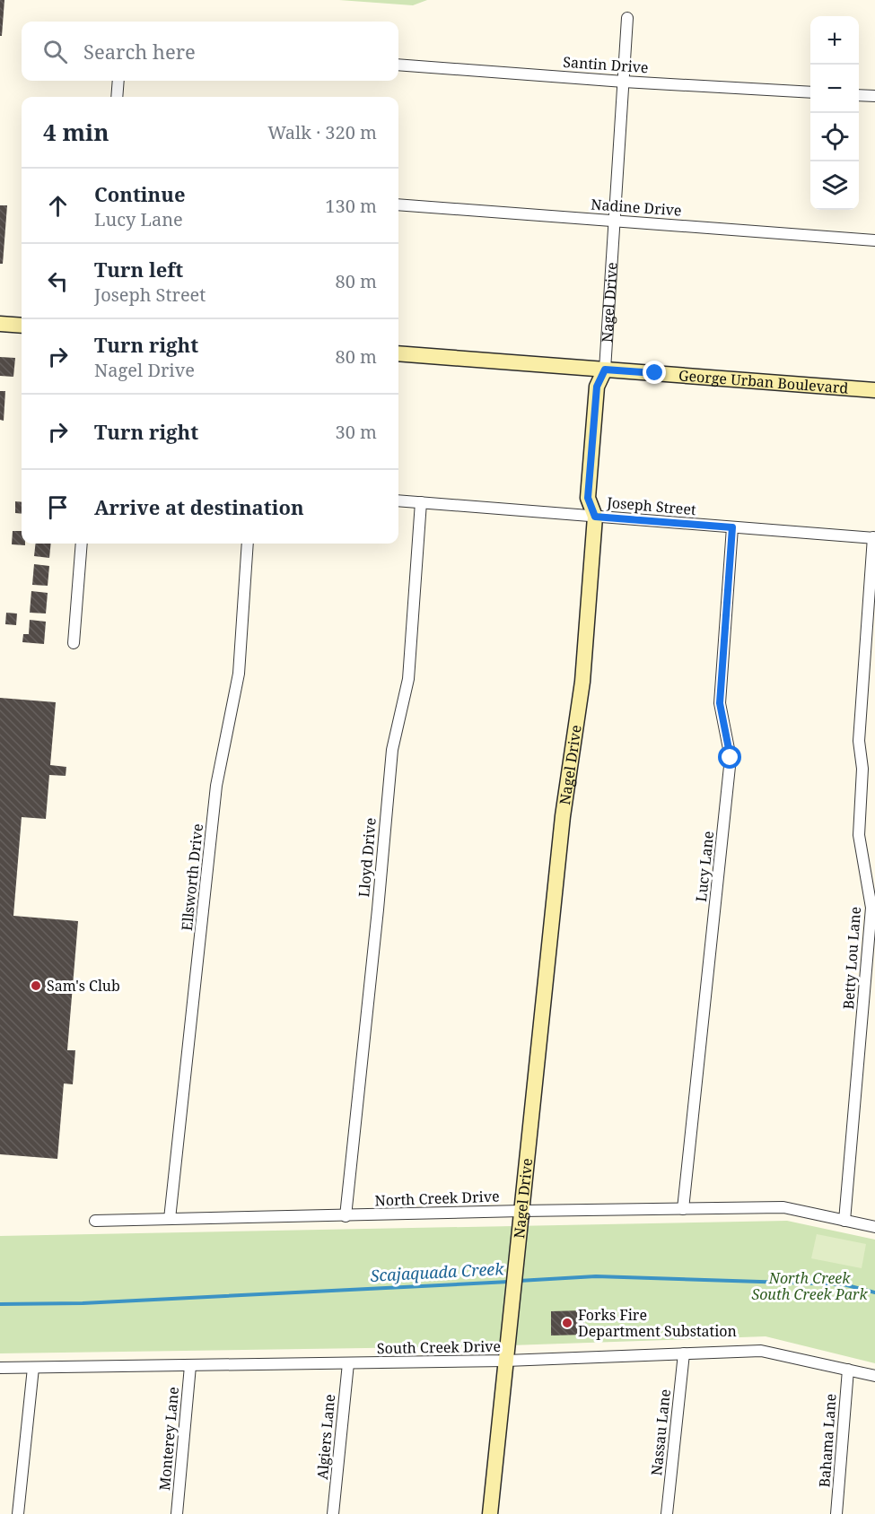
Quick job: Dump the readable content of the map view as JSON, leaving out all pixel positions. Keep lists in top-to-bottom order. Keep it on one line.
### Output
{"streets":{"street":["Santin Drive","Nadine Drive","Nagel Drive","George Urban Boulevard","Joseph Street","Lloyd Drive","Lucy Lane","Ellsworth Drive","Betty Lou Lane","North Creek Drive","South Creek Drive","Nassau Lane","Algiers Lane","Monterey Lane","Bahama Lane"]},"crossings":[["Santin Drive","Nagel Drive"],["Nadine Drive","Nagel Drive"],["Nagel Drive","George Urban Boulevard"],["Nagel Drive","Joseph Street"],["Nagel Drive","North Creek Drive"],["Nagel Drive","South Creek Drive"],["Joseph Street","Lloyd Drive"],["Joseph Street","Lucy Lane"],["Joseph Street","Betty Lou Lane"],["Lloyd Drive","North Creek Drive"],["Lucy Lane","North Creek Drive"],["Ellsworth Drive","North Creek Drive"],["Betty Lou Lane","North Creek Drive"],["South Creek Drive","Nassau Lane"],["South Creek Drive","Algiers Lane"],["South Creek Drive","Monterey Lane"],["South Creek Drive","Bahama Lane"]],"water":["Scajaquada Creek"],"parks":["North Creek South Creek Park"],"places":["Sam's Club","Forks Fire Department Substation"],"page":{"map_buttons":["+","−"],"search":"Search here","heading":["4 min","Walk · 320 m"],"list":[["Continue","Lucy Lane","130 m"],["Turn left","Joseph Street","80 m"],["Turn right","Nagel Drive","80 m"],["Turn right","30 m"],"Arrive at destination"]}}
